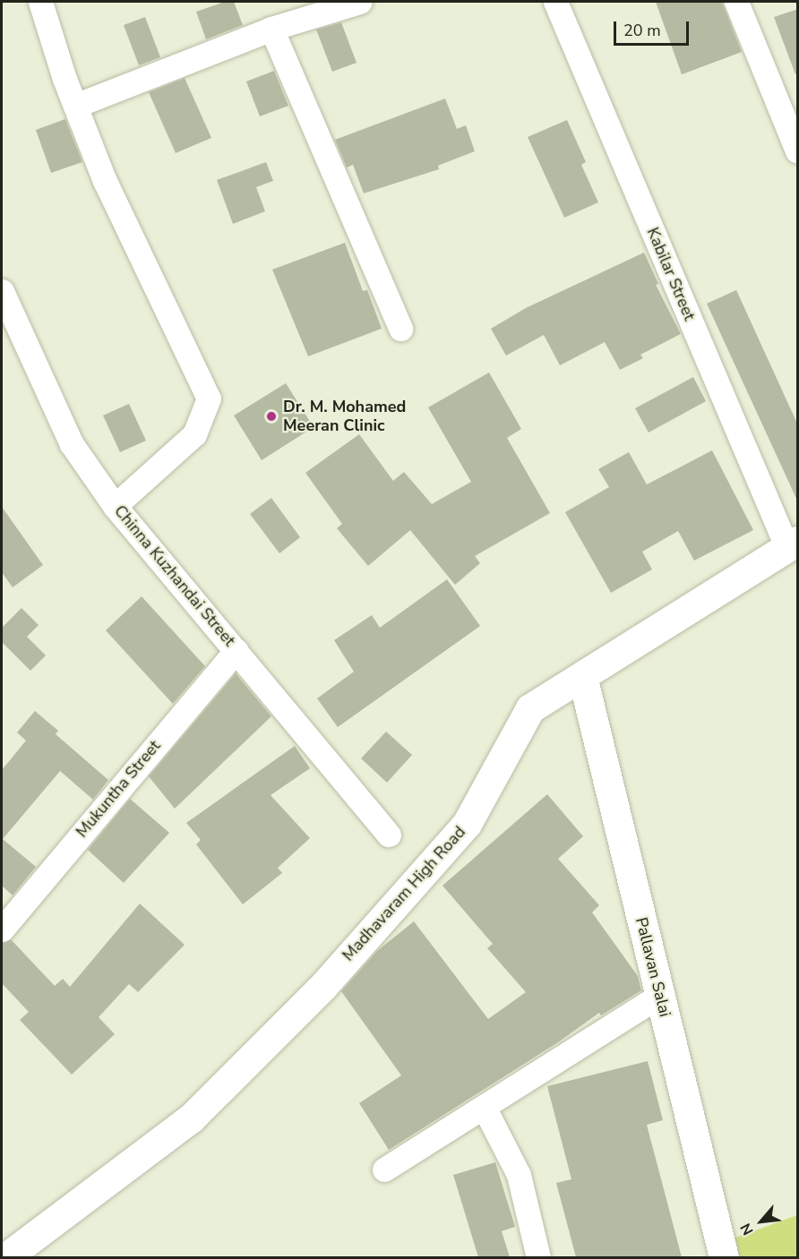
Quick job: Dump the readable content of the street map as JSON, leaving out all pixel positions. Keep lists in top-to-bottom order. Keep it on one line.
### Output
{"streets":{"main road":["Madhavaram High Road","Pallavan Salai"],"street":["Kabilar Street","Chinna Kuzhandai Street","Mukuntha Street"]},"crossings":[["Kabilar Street","Madhavaram High Road"],["Chinna Kuzhandai Street","Mukuntha Street"],["Madhavaram High Road","Pallavan Salai"]],"places":["Dr. M. Mohamed Meeran Clinic"],"scale_bar":"20 m","north":"bottom left"}
